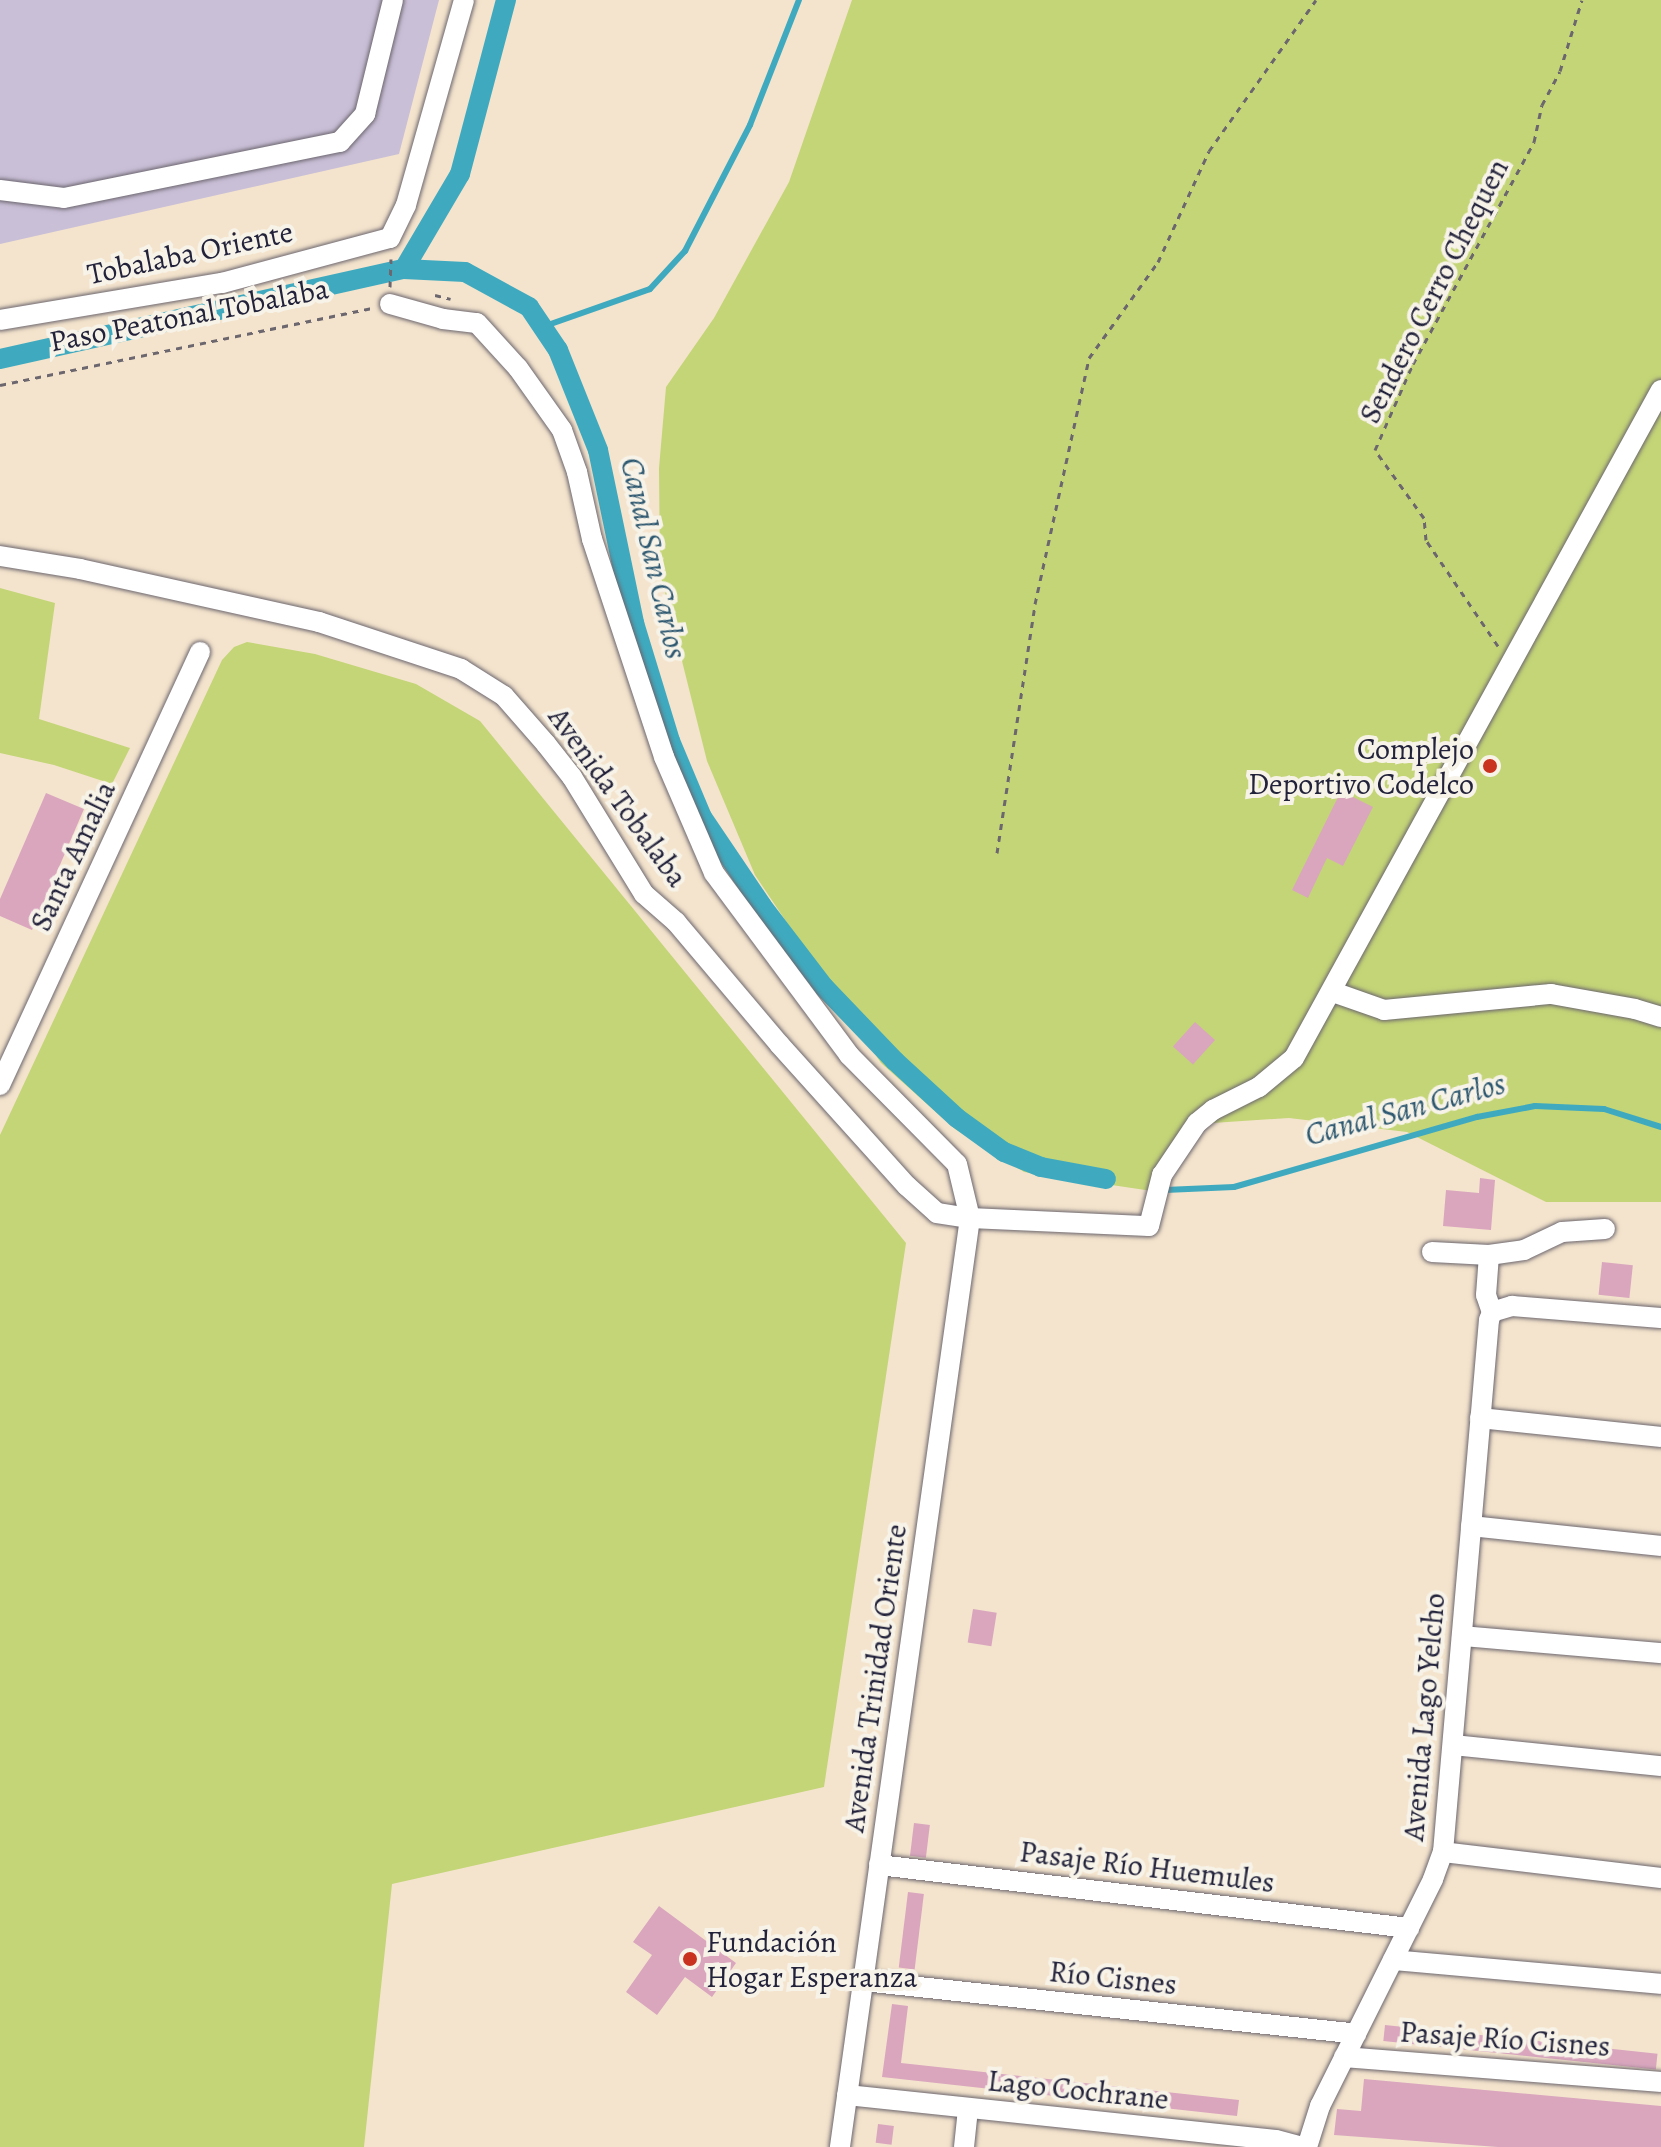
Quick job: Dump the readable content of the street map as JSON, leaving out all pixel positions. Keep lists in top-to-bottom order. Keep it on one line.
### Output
{"streets":{"street":["Tobalaba Oriente","Avenida Tobalaba","Santa Amalia","Avenida Trinidad Oriente","Avenida Lago Yelcho","Pasaje Río Huemules","Río Cisnes","Pasaje Río Cisnes","Lago Cochrane"],"path":["Sendero Cerro Chequen","Paso Peatonal Tobalaba"]},"crossings":[["Avenida Tobalaba","Avenida Trinidad Oriente"],["Avenida Trinidad Oriente","Pasaje Río Huemules"],["Avenida Trinidad Oriente","Río Cisnes"],["Avenida Trinidad Oriente","Lago Cochrane"],["Avenida Lago Yelcho","Pasaje Río Huemules"],["Avenida Lago Yelcho","Río Cisnes"],["Avenida Lago Yelcho","Pasaje Río Cisnes"],["Avenida Lago Yelcho","Lago Cochrane"]],"water":["Canal San Carlos"],"places":["Complejo Deportivo Codelco","Fundación Hogar Esperanza"]}
